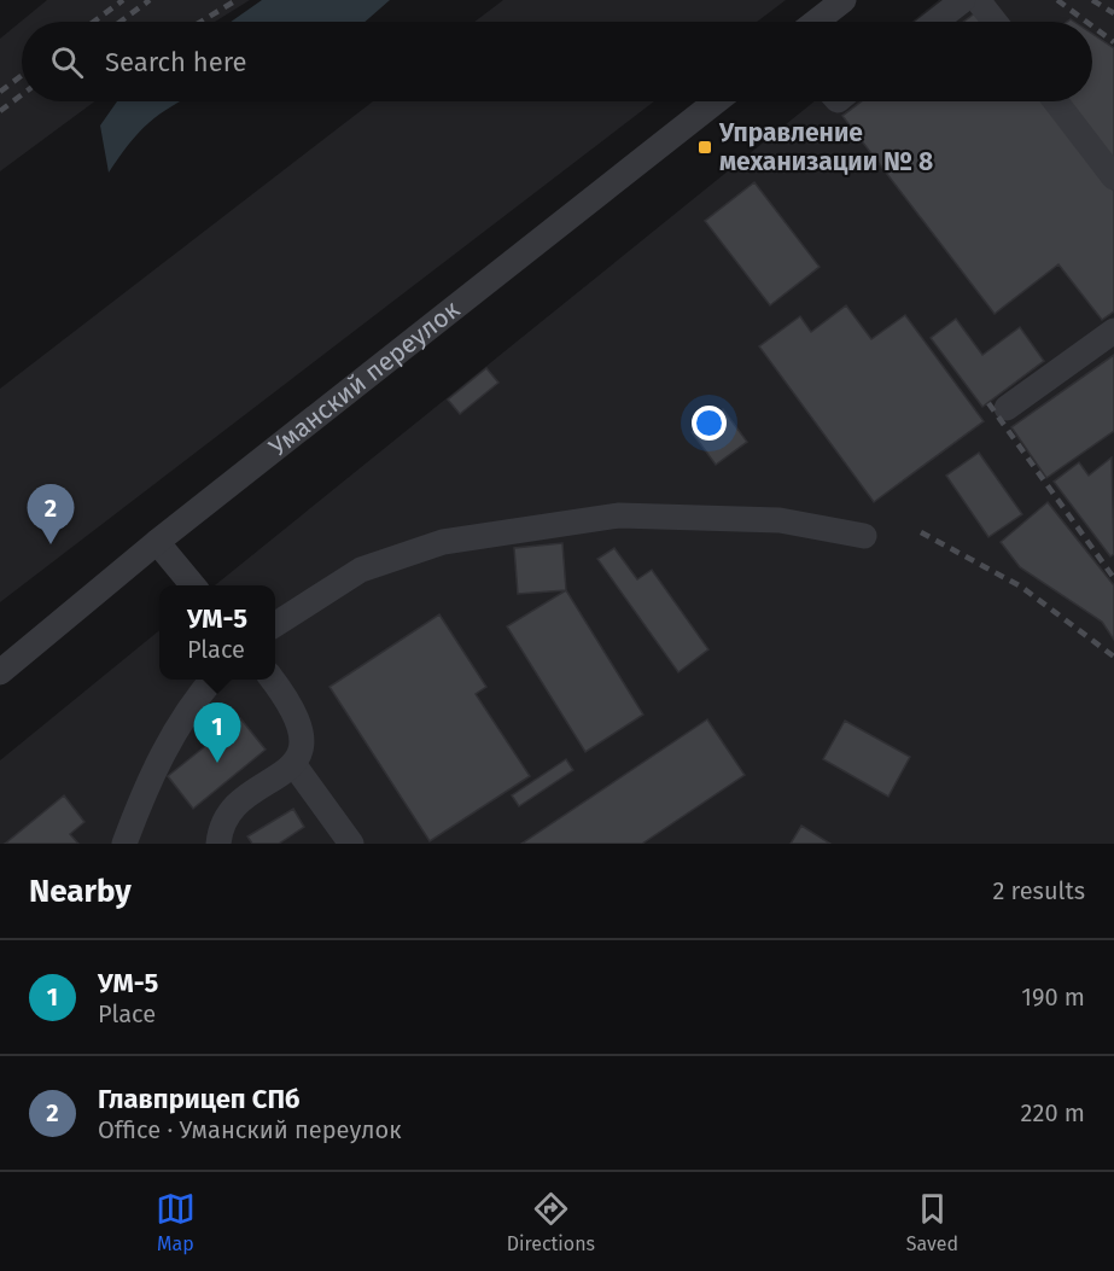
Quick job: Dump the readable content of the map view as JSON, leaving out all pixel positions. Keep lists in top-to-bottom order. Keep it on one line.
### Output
{"streets":{"street":["Уманский переулок"]},"places":{"transit":["Управление механизации № 8"]},"page":{"search":"Search here","pins":["2","1"],"popup":["УМ-5","Place"],"heading":["Nearby","2 results"],"list":[{"mark":"1","name":"УМ-5","note":"Place","value":"190 m"},{"mark":"2","name":"Главприцеп СПб","note":"Office · Уманский переулок","value":"220 m"}],"nav":["Map","Directions","Saved"]}}
